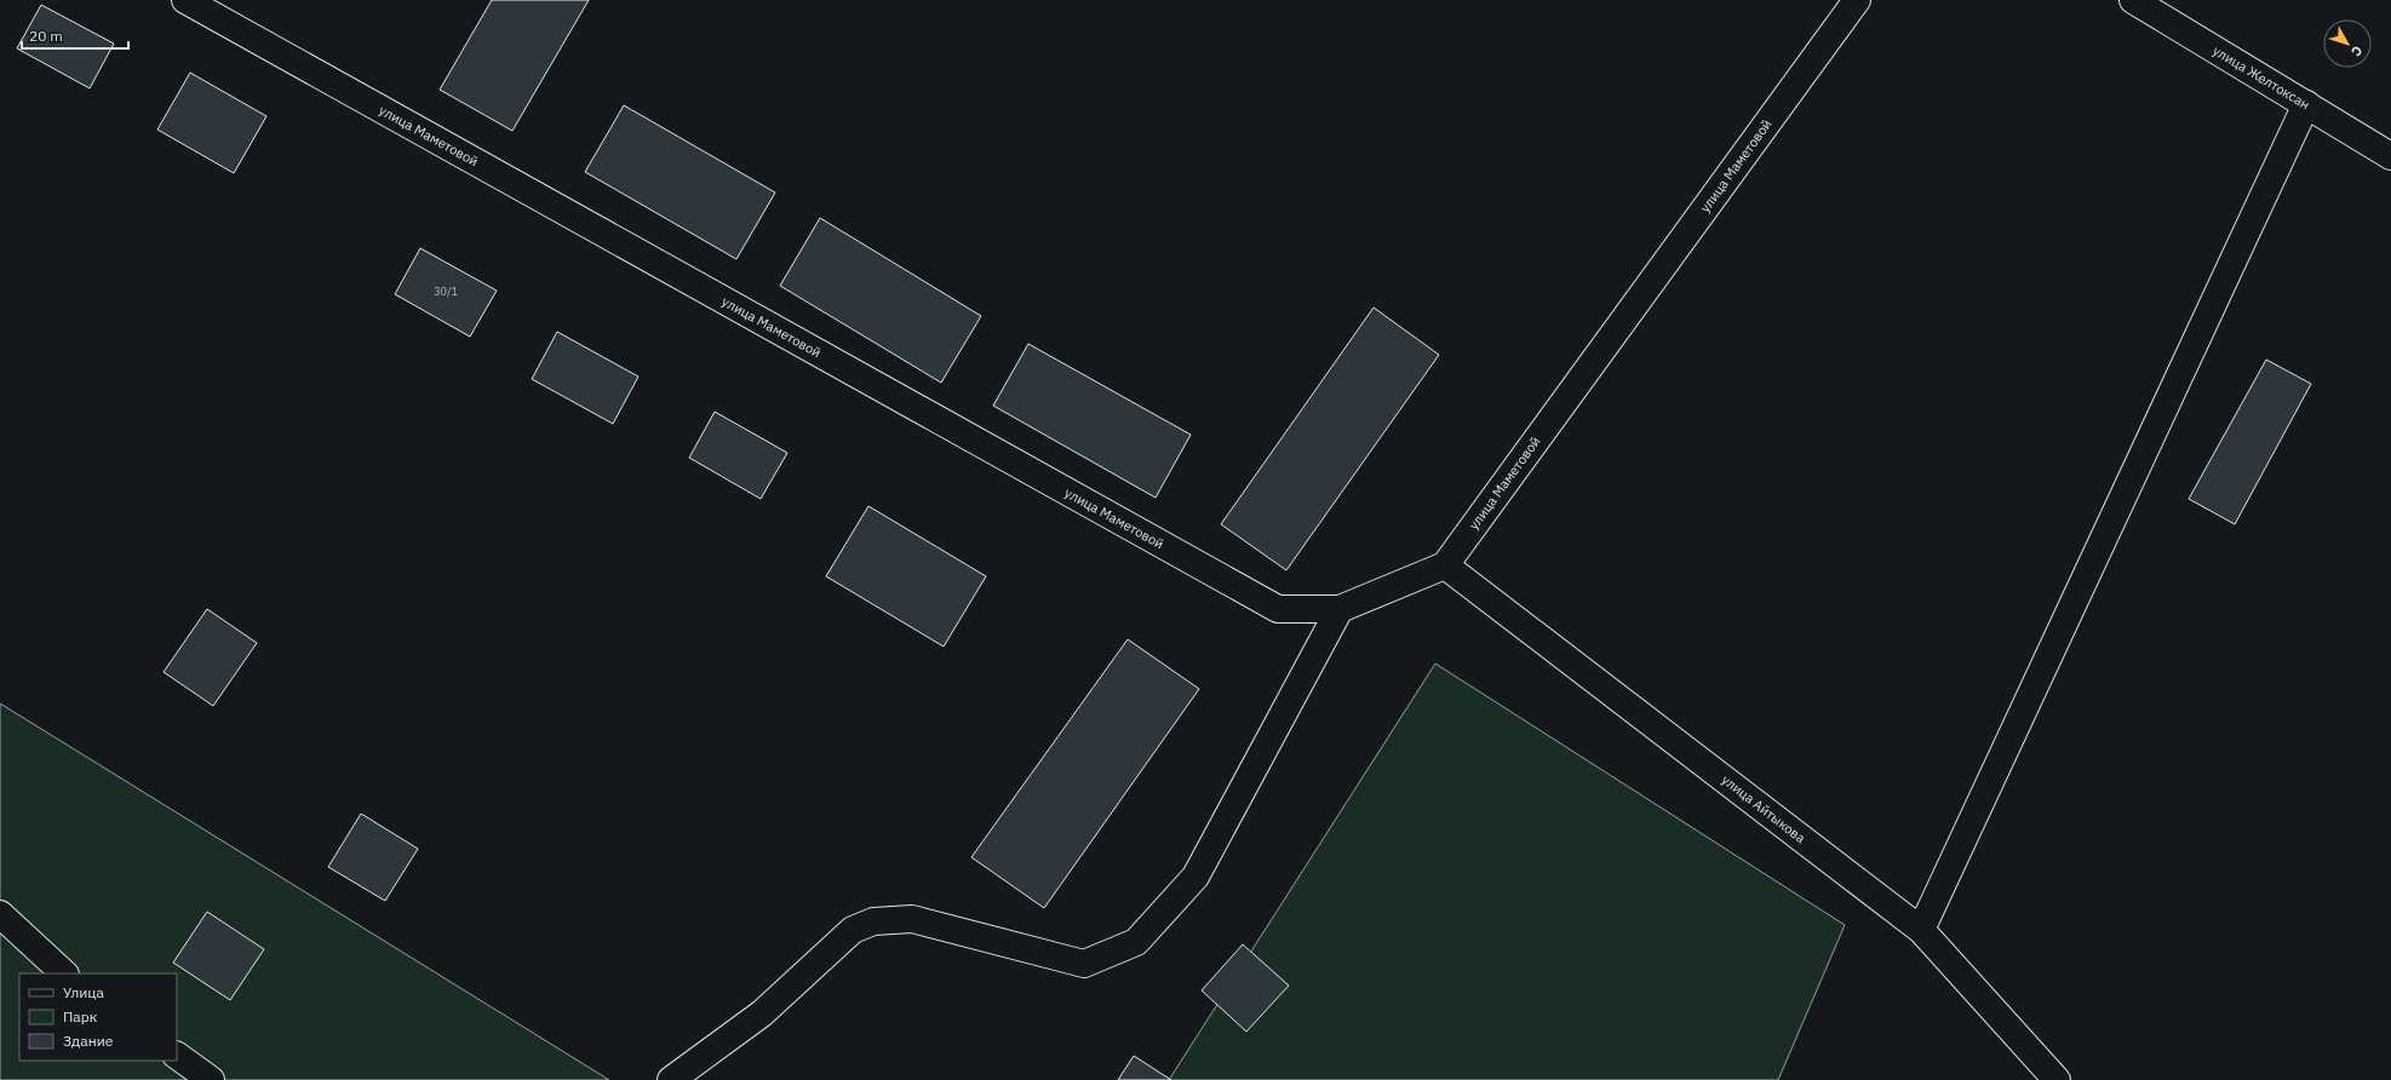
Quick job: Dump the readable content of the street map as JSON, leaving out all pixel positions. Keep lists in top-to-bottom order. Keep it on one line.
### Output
{"streets":{"street":["улица Желтоксан","улица Маметовой","улица Айтыкова"]},"crossings":[["улица Маметовой","улица Айтыкова"]],"house_numbers":["30/1"],"legend":["Улица","Парк","Здание"],"scale_bar":"20 m","north":"bottom right"}
